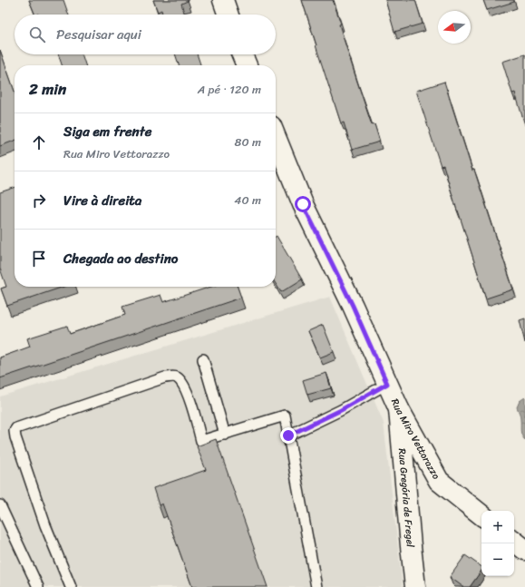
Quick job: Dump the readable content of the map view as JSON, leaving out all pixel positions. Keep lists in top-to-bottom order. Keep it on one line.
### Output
{"streets":{"street":["Rua Miro Vettorazzo","Rua Gregória de Fregel"]},"crossings":[["Rua Miro Vettorazzo","Rua Gregória de Fregel"]],"north":"left","page":{"search":"Pesquisar aqui","heading":["2 min","A pé · 120 m"],"list":[["Siga em frente","Rua Miro Vettorazzo","80 m"],["Vire à direita","40 m"],"Chegada ao destino"],"map_buttons":["+","−"]}}
